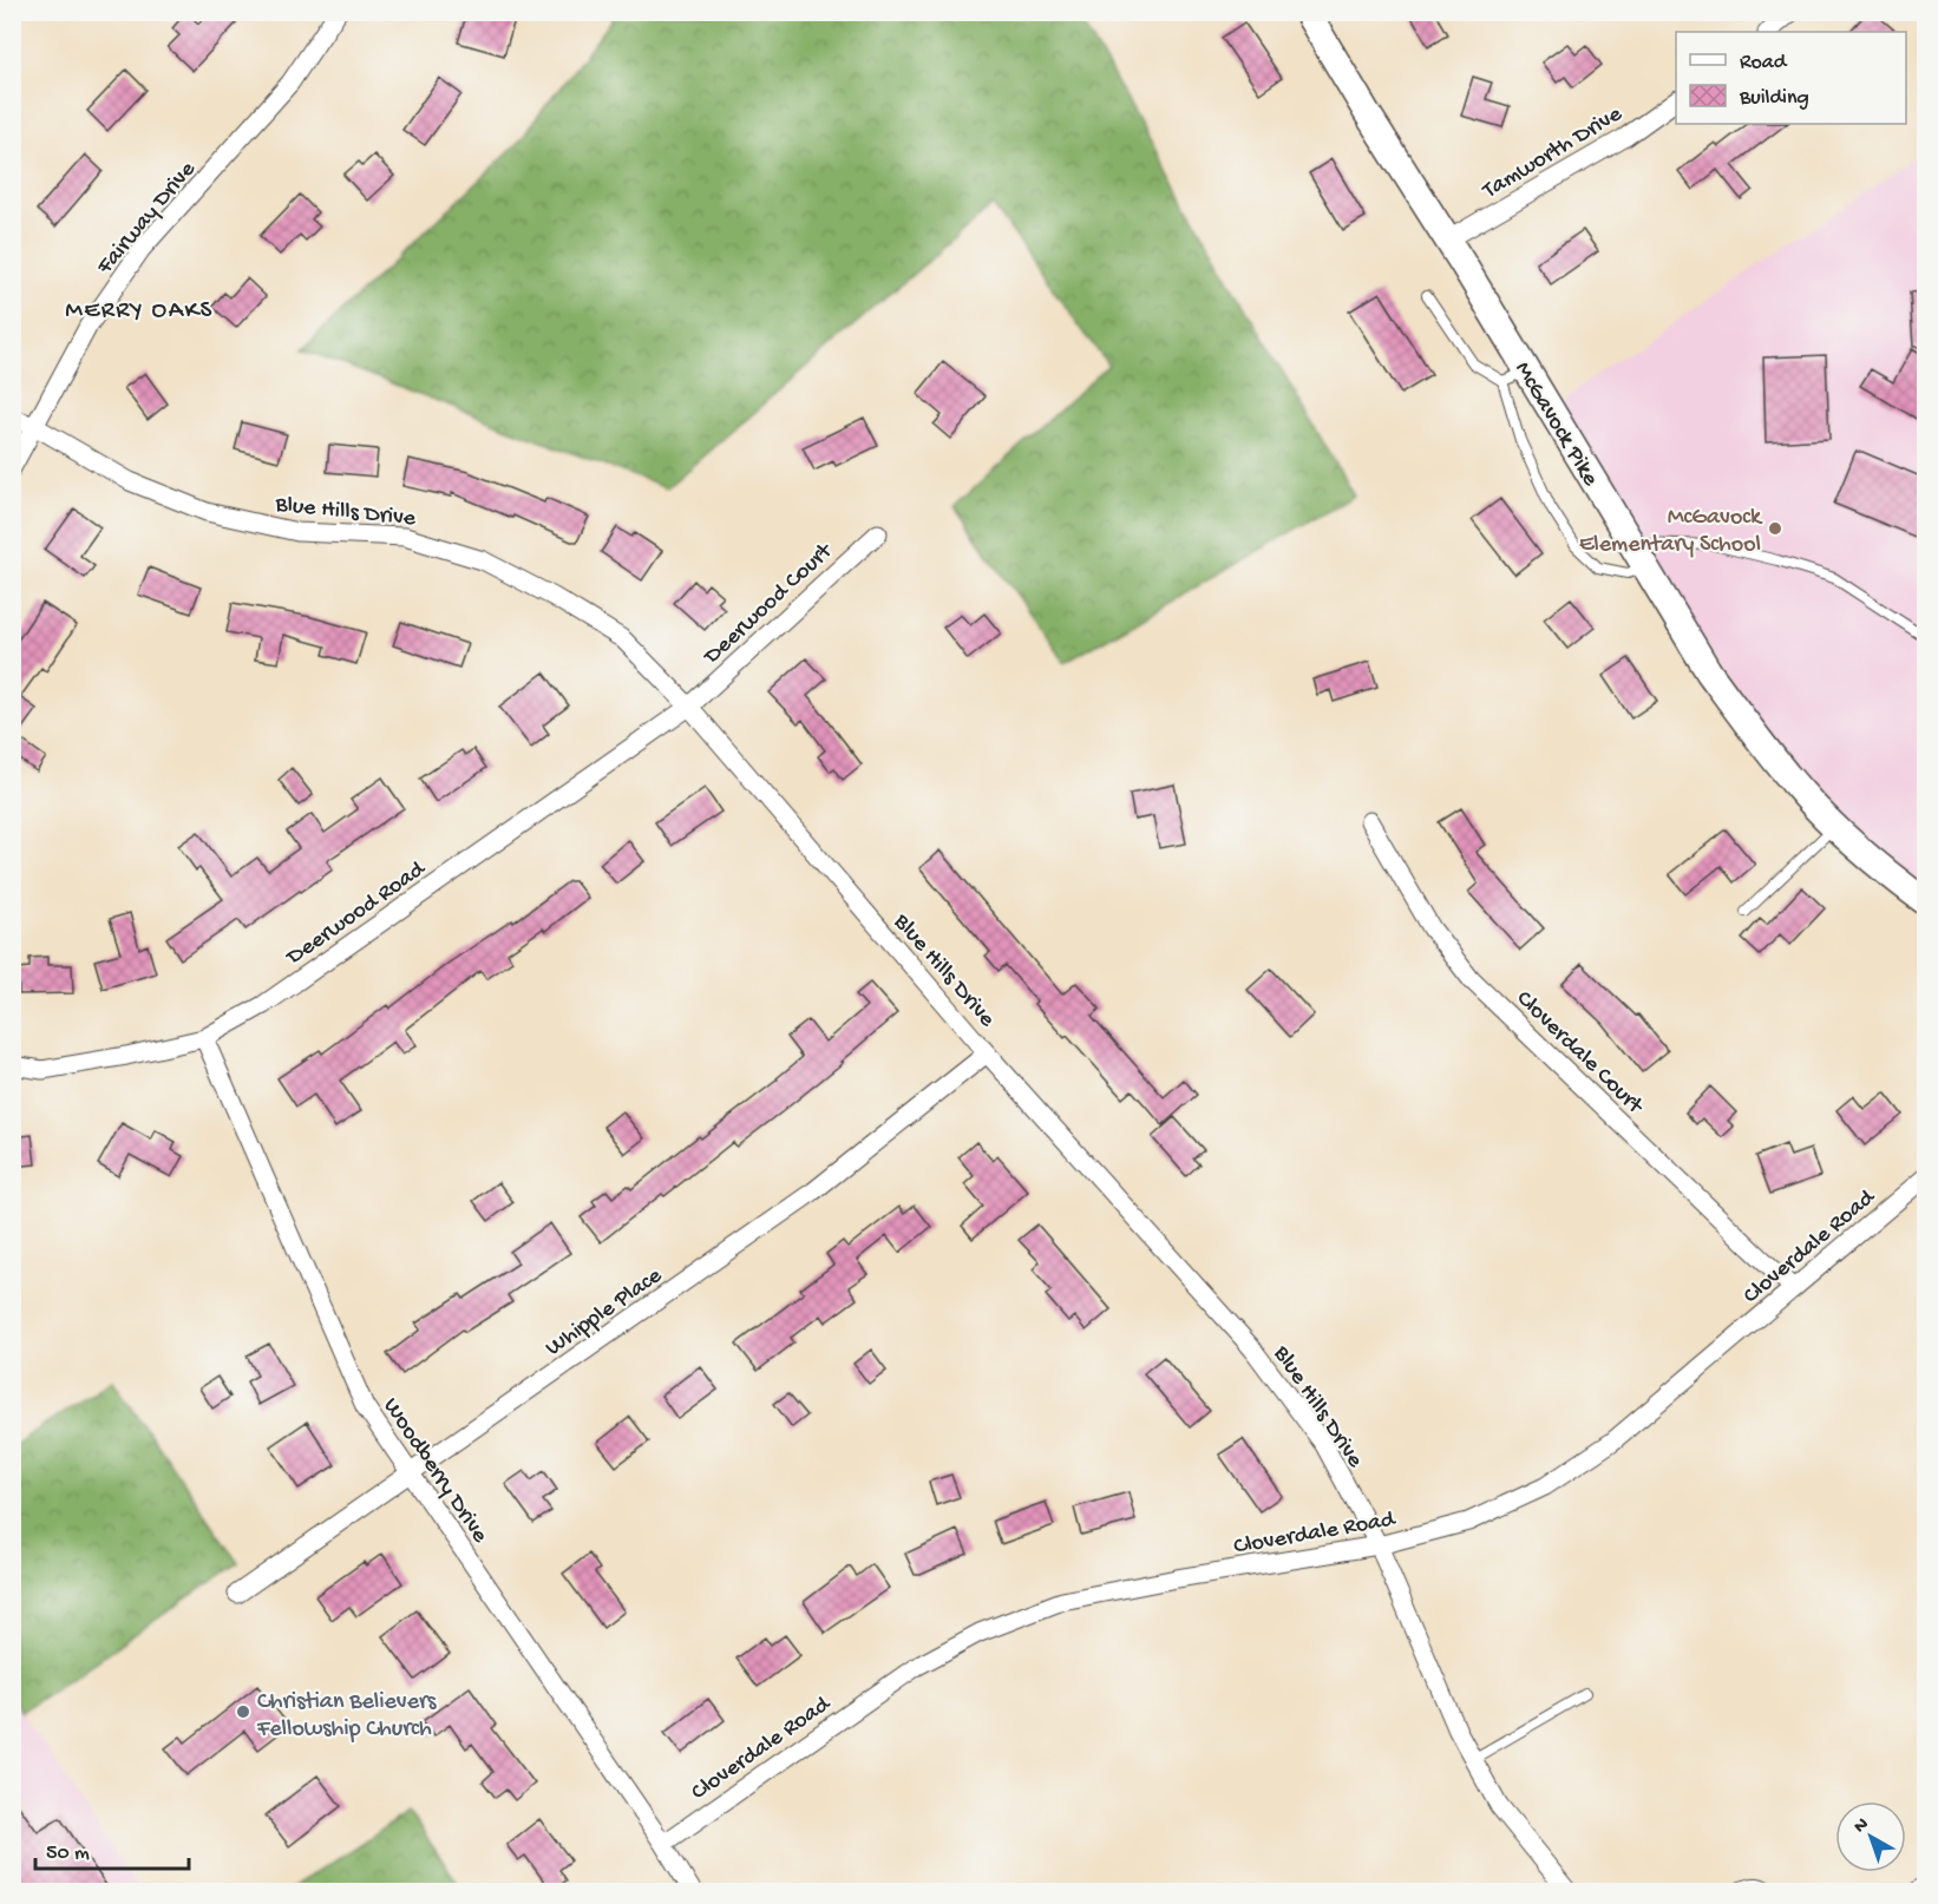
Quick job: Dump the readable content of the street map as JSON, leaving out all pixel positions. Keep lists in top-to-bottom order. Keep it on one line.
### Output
{"streets":{"main road":["McGavock Pike"],"street":["Tamworth Drive","Fairway Drive","Blue Hills Drive","Deerwood Court","Deerwood Road","Cloverdale Court","Cloverdale Road","Whipple Place","Woodberry Drive"]},"crossings":[["Tamworth Drive","McGavock Pike"],["Fairway Drive","Blue Hills Drive"],["Blue Hills Drive","Deerwood Court"],["Blue Hills Drive","Deerwood Road"],["Blue Hills Drive","Cloverdale Road"],["Blue Hills Drive","Whipple Place"],["Deerwood Court","Deerwood Road"],["Deerwood Road","Woodberry Drive"],["Cloverdale Court","Cloverdale Road"],["Cloverdale Road","Woodberry Drive"],["Whipple Place","Woodberry Drive"]],"districts":["MERRY OAKS"],"places":["McGavock Elementary School","Christian Believers Fellowship Church"],"legend":["Road","Building"],"scale_bar":"50 m","north":"top left"}
